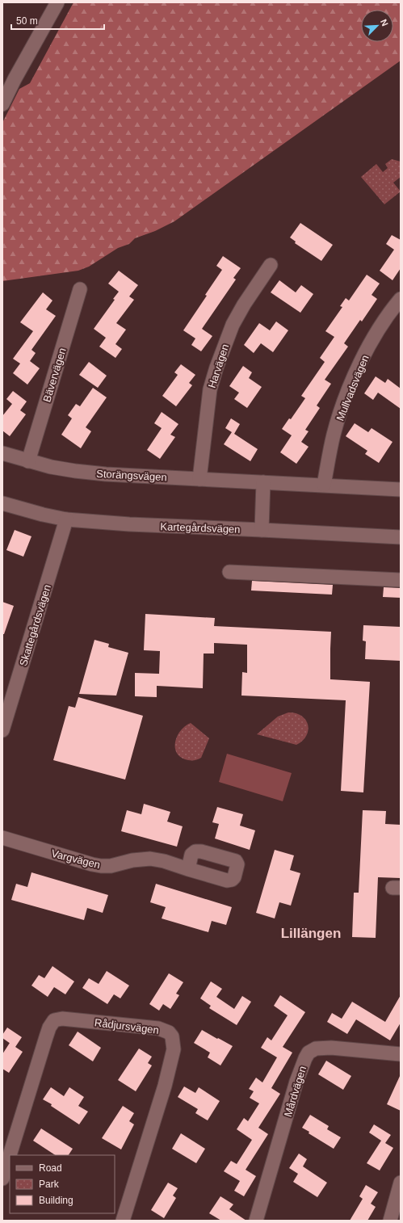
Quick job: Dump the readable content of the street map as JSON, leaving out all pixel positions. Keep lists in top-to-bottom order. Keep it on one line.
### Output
{"streets":{"street":["Harvägen","Bävervägen","Mullvadsvägen","Storängsvägen","Kartegårdsvägen","Skattegårdsvägen","Vargvägen","Rådjursvägen","Mårdvägen"]},"crossings":[["Harvägen","Storängsvägen"],["Bävervägen","Storängsvägen"],["Mullvadsvägen","Storängsvägen"],["Kartegårdsvägen","Skattegårdsvägen"]],"districts":["Lillängen"],"legend":["Road","Park","Building"],"scale_bar":"50 m","north":"top right"}
